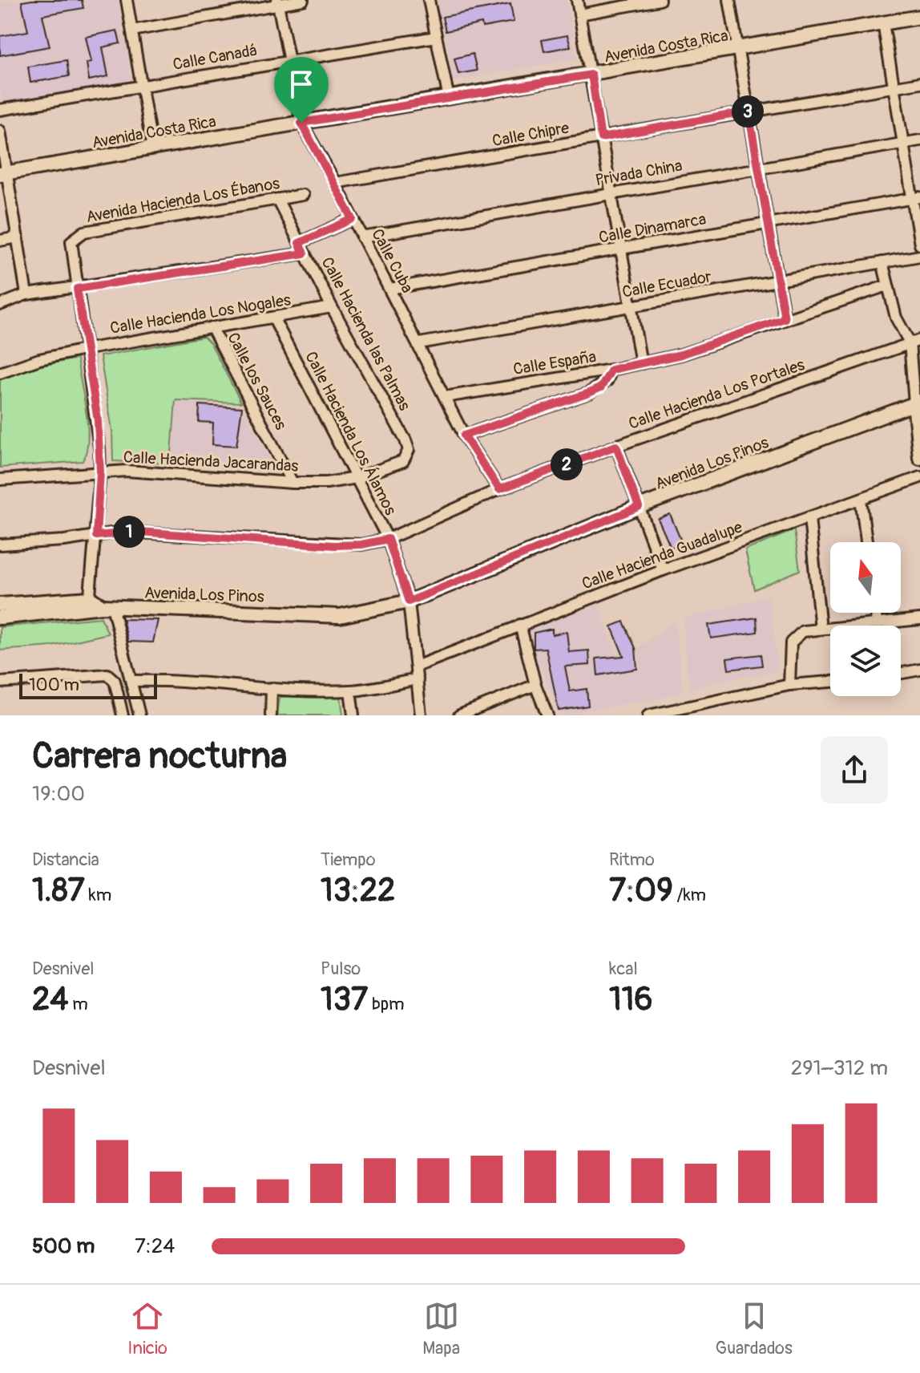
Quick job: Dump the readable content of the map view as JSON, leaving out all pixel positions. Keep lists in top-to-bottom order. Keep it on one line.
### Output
{"streets":{"street":["Avenida Costa Rica","Calle Canadá","Calle Chipre","Privada China","Avenida Hacienda Los Ébanos","Calle Dinamarca","Calle Cuba","Calle Ecuador","Calle Hacienda Los Nogales","Calle Hacienda las Palmas","Calle España","Calle los Sauces","Calle Hacienda Los Portales","Calle Hacienda Los Álamos","Calle Hacienda Jacarandas","Avenida Los Pinos","Calle Hacienda Guadalupe"]},"crossings":[["Avenida Costa Rica","Calle Cuba"],["Calle Canadá","Calle Cuba"],["Calle Chipre","Calle Cuba"],["Privada China","Calle Cuba"],["Avenida Hacienda Los Ébanos","Calle Hacienda las Palmas"],["Calle Dinamarca","Calle Cuba"],["Calle Cuba","Calle Ecuador"],["Calle Cuba","Calle España"],["Calle Cuba","Calle Hacienda Los Portales"],["Calle Hacienda Los Nogales","Calle Hacienda las Palmas"],["Calle Hacienda Los Nogales","Calle los Sauces"],["Calle Hacienda Los Nogales","Calle Hacienda Los Álamos"],["Calle Hacienda las Palmas","Calle Hacienda Jacarandas"],["Calle los Sauces","Calle Hacienda Jacarandas"],["Calle Hacienda Los Portales","Calle Hacienda Los Álamos"],["Calle Hacienda Los Álamos","Calle Hacienda Jacarandas"],["Calle Hacienda Los Álamos","Avenida Los Pinos"],["Calle Hacienda Los Álamos","Calle Hacienda Guadalupe"]],"scale_bar":"100 m","north":"top","page":{"pins":["3","2","1"],"scale":"100 m","heading":["Carrera nocturna","19:00"],"stats":[["Distancia","1.87 km"],["Tiempo","13:22"],["Ritmo","7:09 /km"],["Desnivel","24 m"],["Pulso","137 bpm"],["kcal","116"]],"chart":["Desnivel","291–312 m"],"list":[{"name":"500 m","note":"7:24"}],"tabs":["Inicio","Mapa","Guardados"]}}
